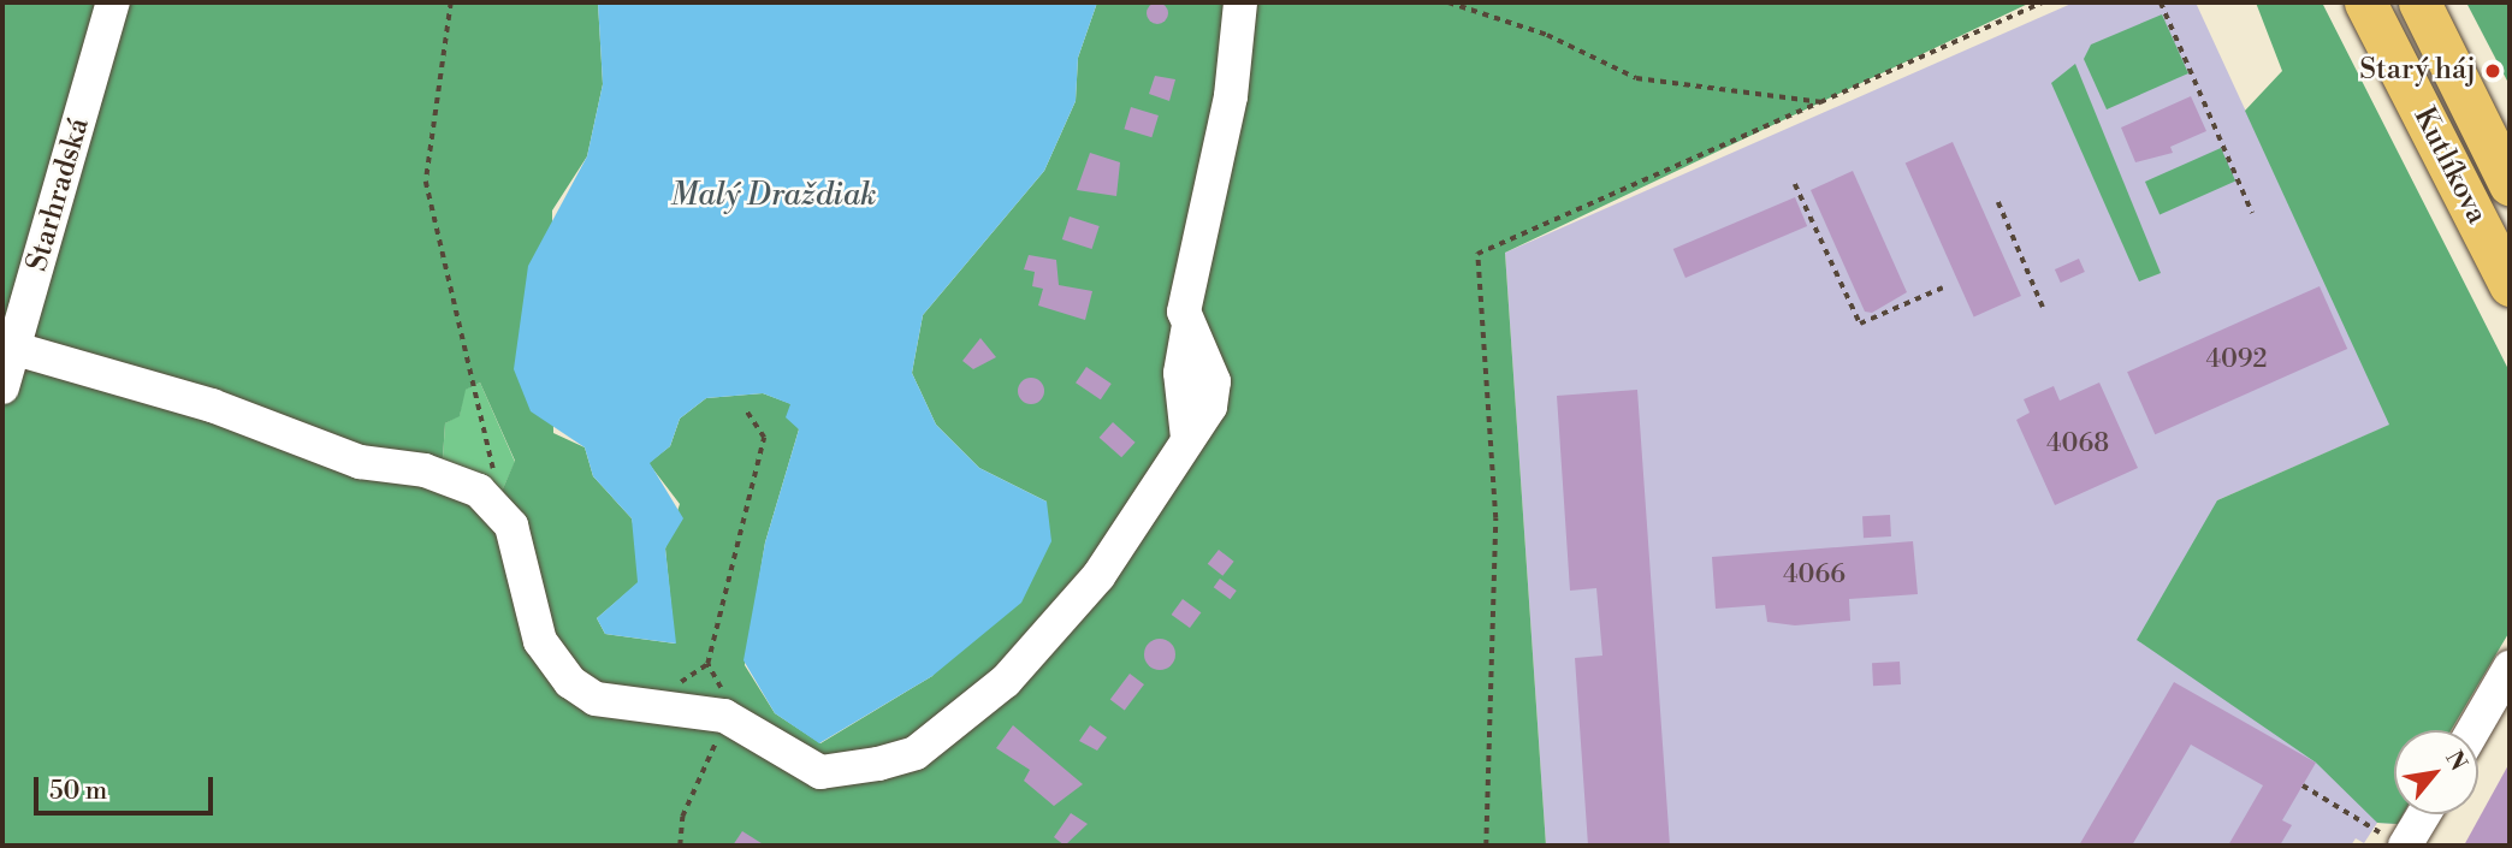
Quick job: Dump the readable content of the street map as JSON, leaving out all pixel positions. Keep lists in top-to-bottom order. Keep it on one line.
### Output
{"streets":{"main road":["Kutlíkova"],"street":["Starhradská"]},"water":["Malý Draždiak"],"places":["Starý háj"],"house_numbers":["4092","4068","4066"],"scale_bar":"50 m","north":"top right"}
